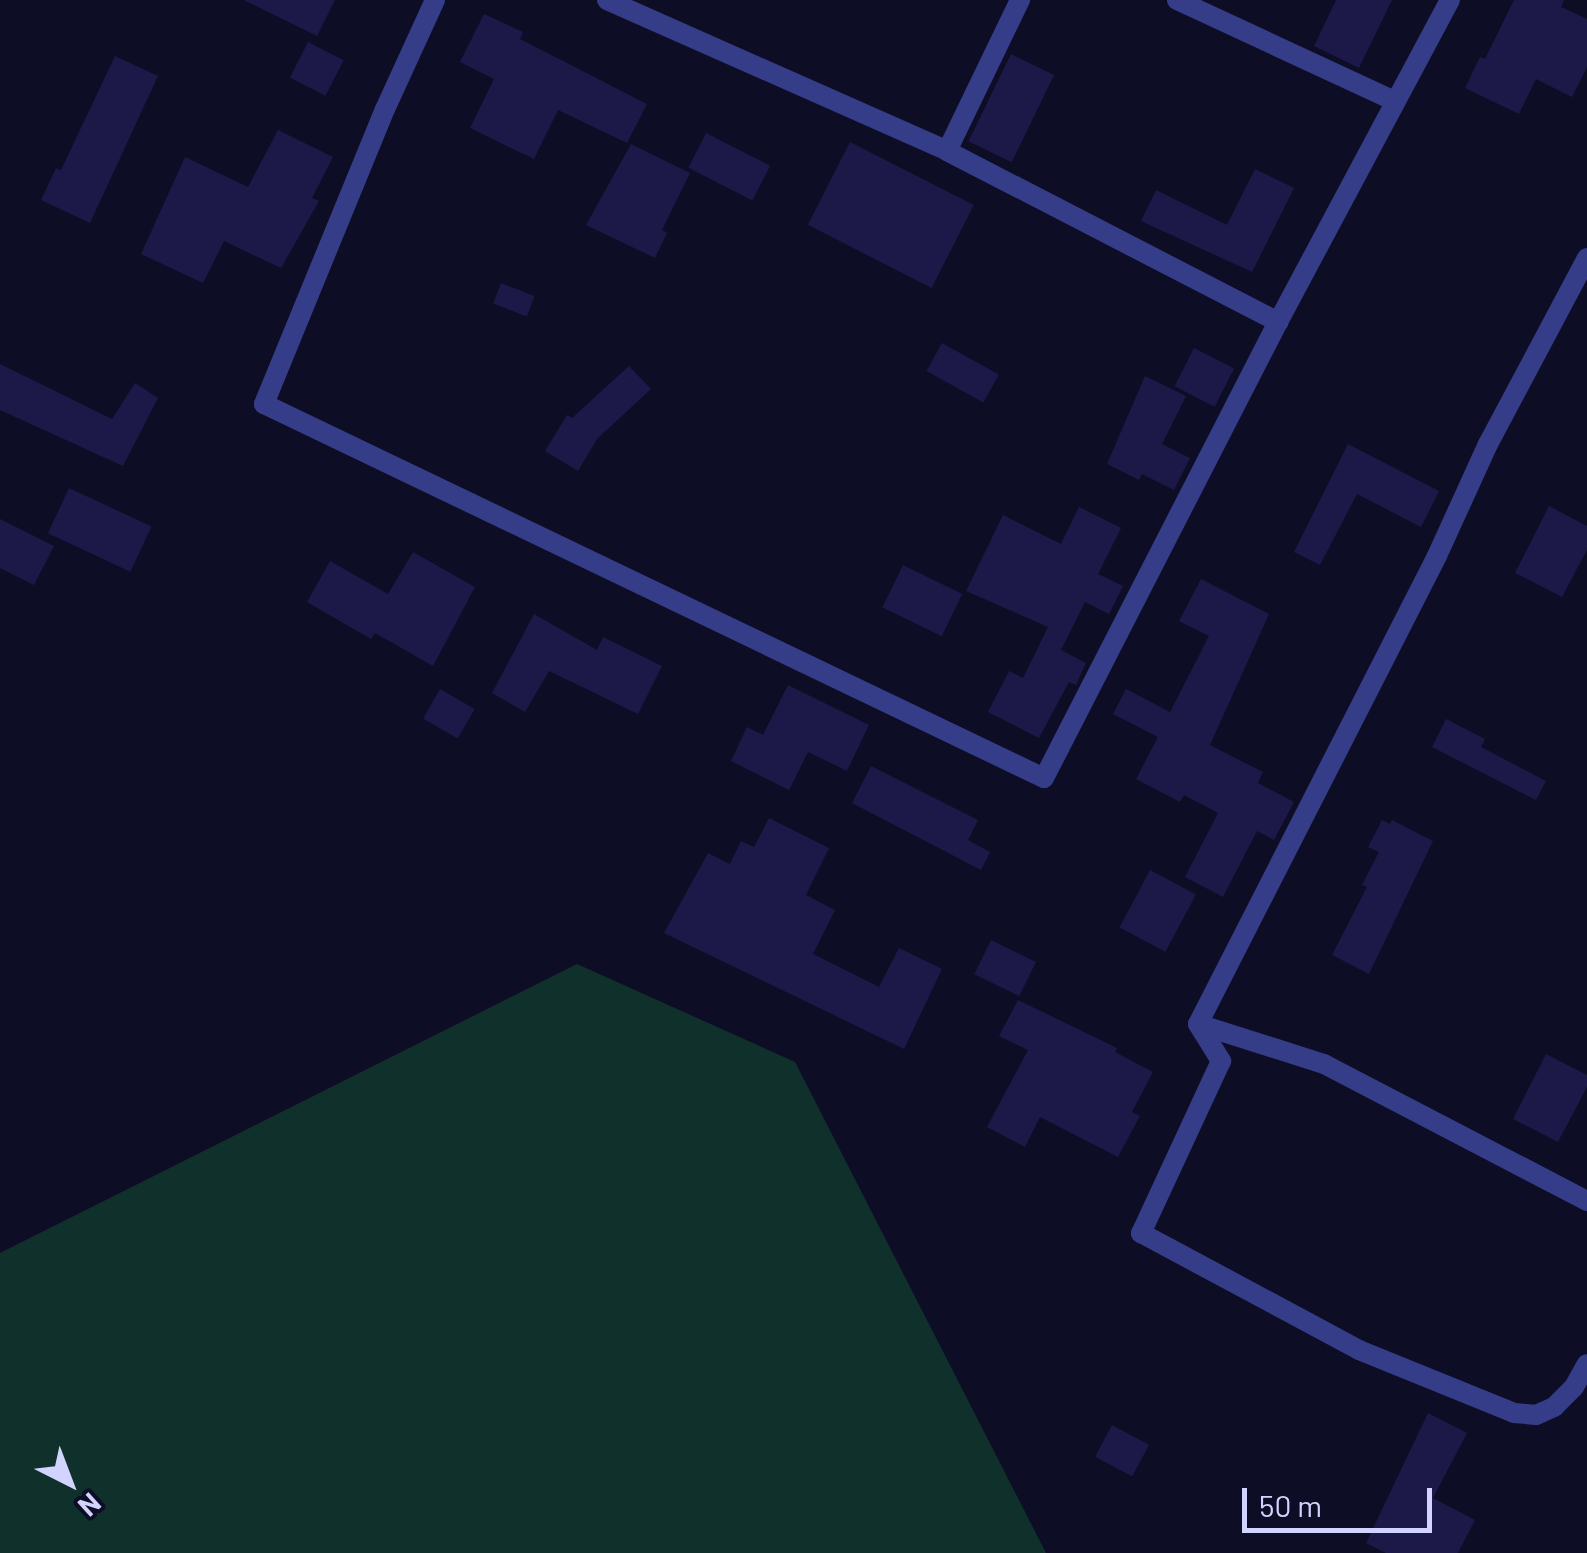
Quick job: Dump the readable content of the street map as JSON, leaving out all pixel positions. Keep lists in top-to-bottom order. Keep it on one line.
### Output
{"scale_bar":"50 m","north":"bottom right"}
